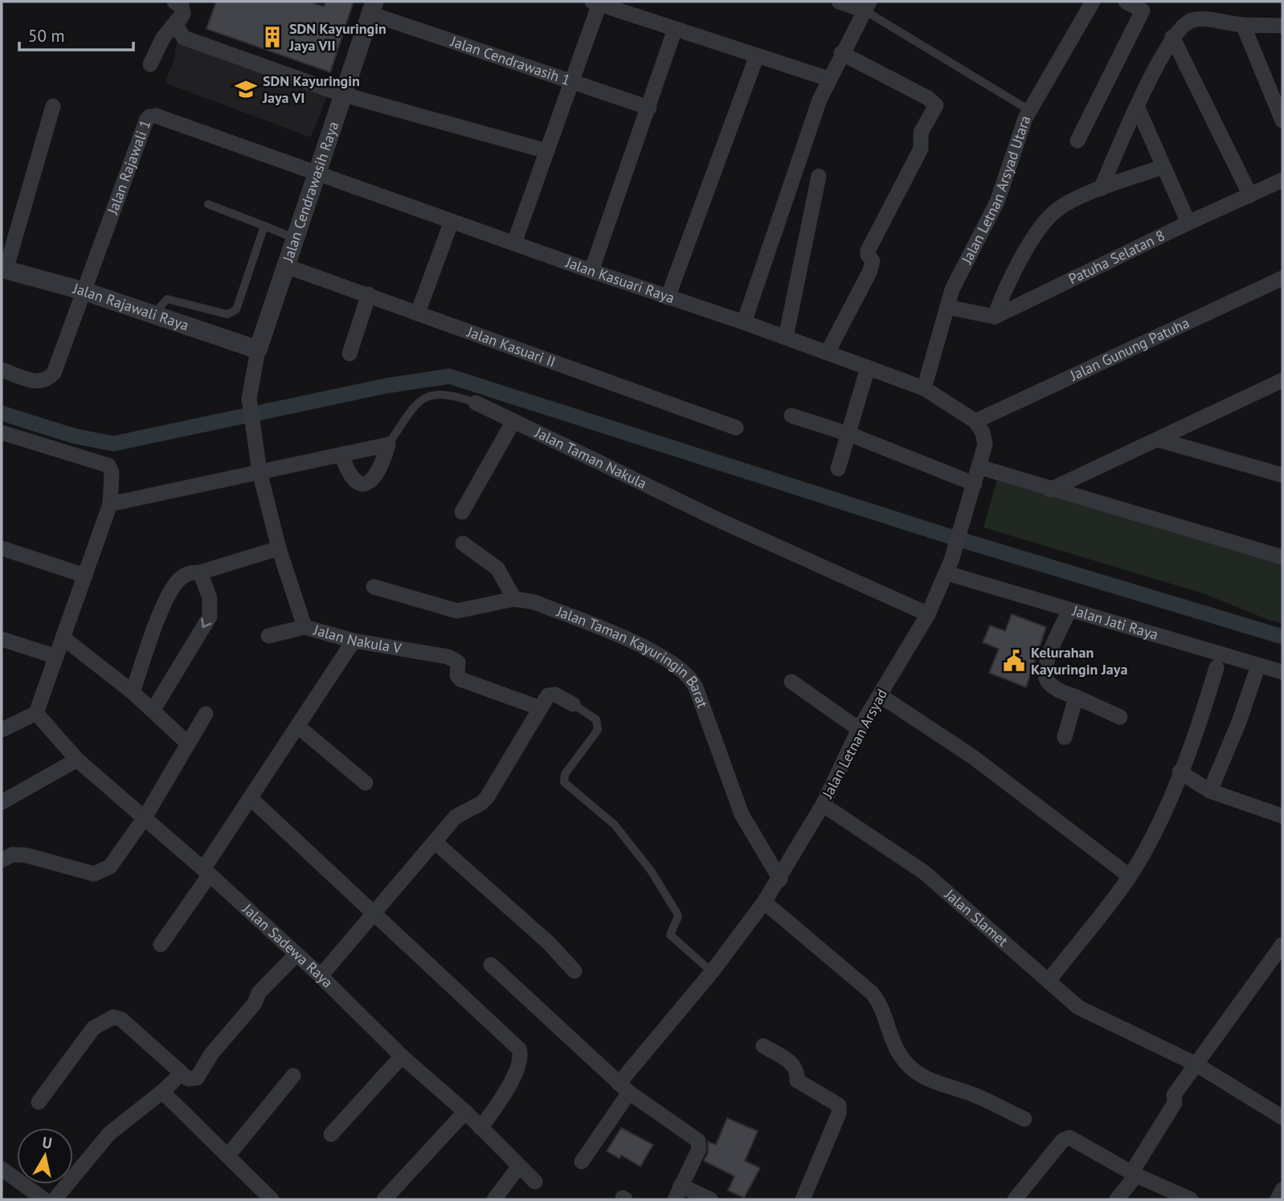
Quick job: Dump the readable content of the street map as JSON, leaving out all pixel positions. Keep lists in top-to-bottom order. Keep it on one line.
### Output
{"streets":{"street":["Jalan Cendrawasih 1","Jalan Rajawali 1","Jalan Letnan Arsyad Utara","Jalan Cendrawasih Raya","Patuha Selatan 8","Jalan Kasuari Raya","Jalan Rajawali Raya","Jalan Kasuari II","Jalan Gunung Patuha","Jalan Taman Nakula","Jalan Jati Raya","Jalan Nakula V","Jalan Taman Kayuringin Barat","Jalan Letnan Arsyad","Jalan Slamet","Jalan Sadewa Raya"]},"crossings":[["Jalan Cendrawasih 1","Jalan Cendrawasih Raya"],["Jalan Rajawali 1","Jalan Cendrawasih Raya"],["Jalan Rajawali 1","Jalan Kasuari Raya"],["Jalan Rajawali 1","Jalan Rajawali Raya"],["Jalan Letnan Arsyad Utara","Jalan Kasuari Raya"],["Jalan Cendrawasih Raya","Jalan Kasuari Raya"],["Jalan Cendrawasih Raya","Jalan Rajawali Raya"],["Jalan Cendrawasih Raya","Jalan Kasuari II"],["Jalan Cendrawasih Raya","Jalan Nakula V"],["Jalan Rajawali Raya","Jalan Nakula V"],["Jalan Gunung Patuha","Jalan Letnan Arsyad"],["Jalan Taman Nakula","Jalan Letnan Arsyad"],["Jalan Jati Raya","Jalan Letnan Arsyad"],["Jalan Taman Kayuringin Barat","Jalan Letnan Arsyad"],["Jalan Letnan Arsyad","Jalan Slamet"]],"places":{"building":["SDN Kayuringin Jaya VII"],"school or university":["SDN Kayuringin Jaya VI"],"public building":["Kelurahan Kayuringin Jaya"]},"scale_bar":"50 m","north":"top"}
